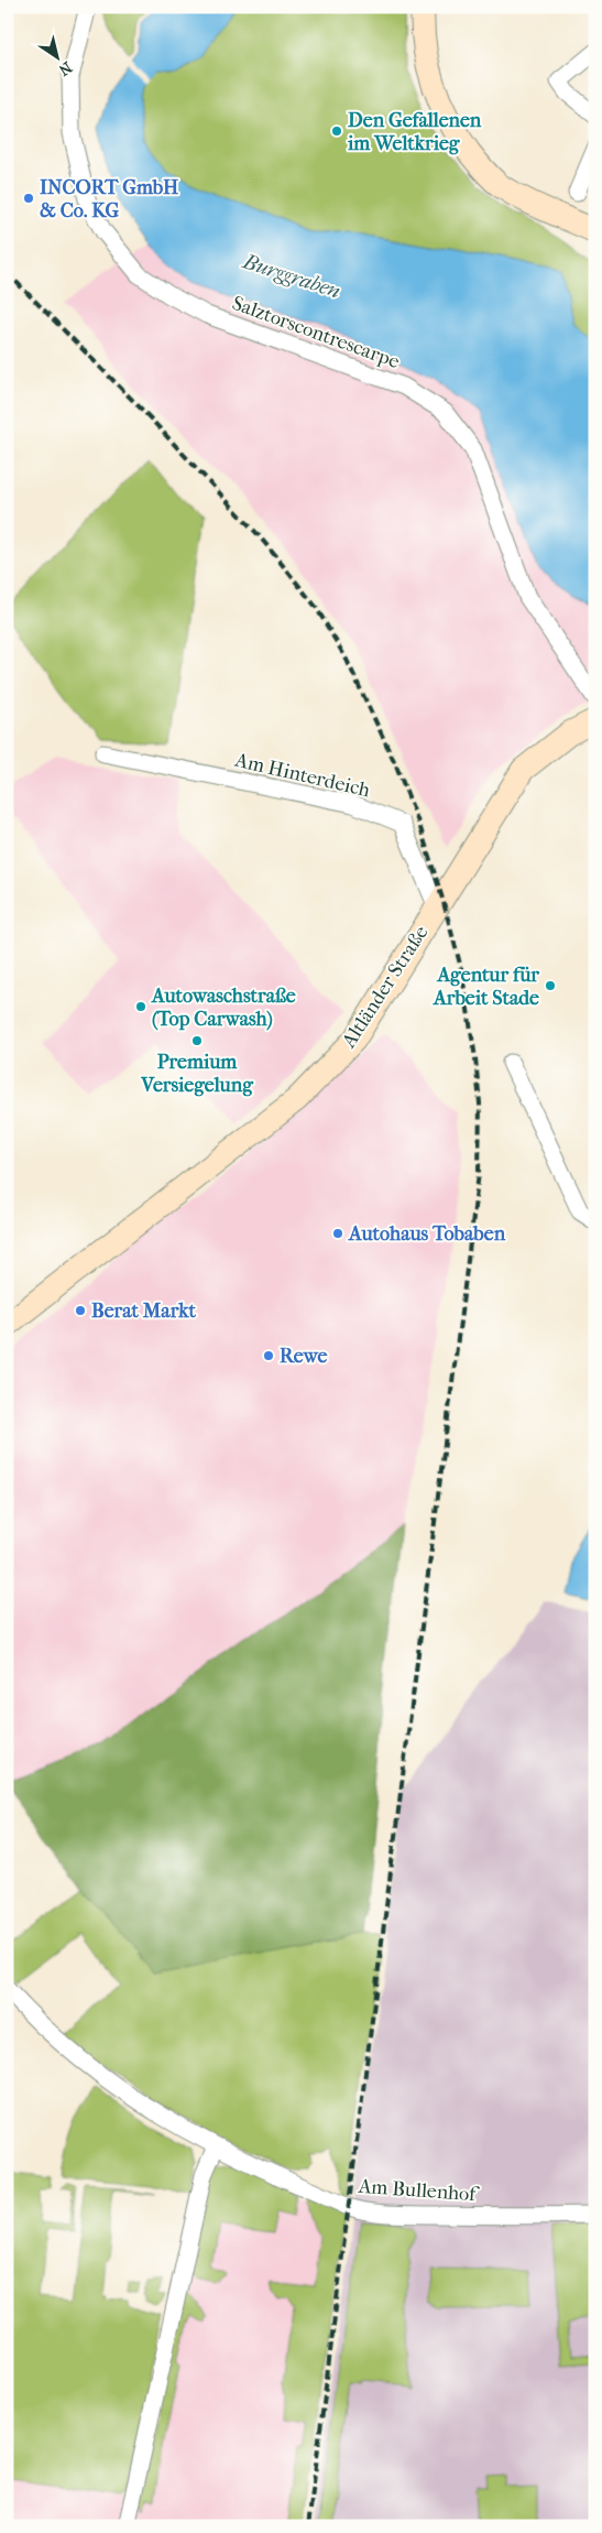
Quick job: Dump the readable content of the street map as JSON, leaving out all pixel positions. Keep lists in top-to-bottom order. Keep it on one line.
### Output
{"streets":{"main road":["Altländer Straße"],"street":["Salztorscontrescarpe","Am Hinterdeich","Am Bullenhof"]},"crossings":[["Am Hinterdeich","Altländer Straße"]],"water":["Burggraben"],"places":["Den Gefallenen im Weltkrieg","INCORT GmbH & Co. KG","Agentur für Arbeit Stade","Autowaschstraße (Top Carwash)","Premium Versiegelung","Autohaus Tobaben","Berat Markt","Rewe"],"north":"bottom right"}
